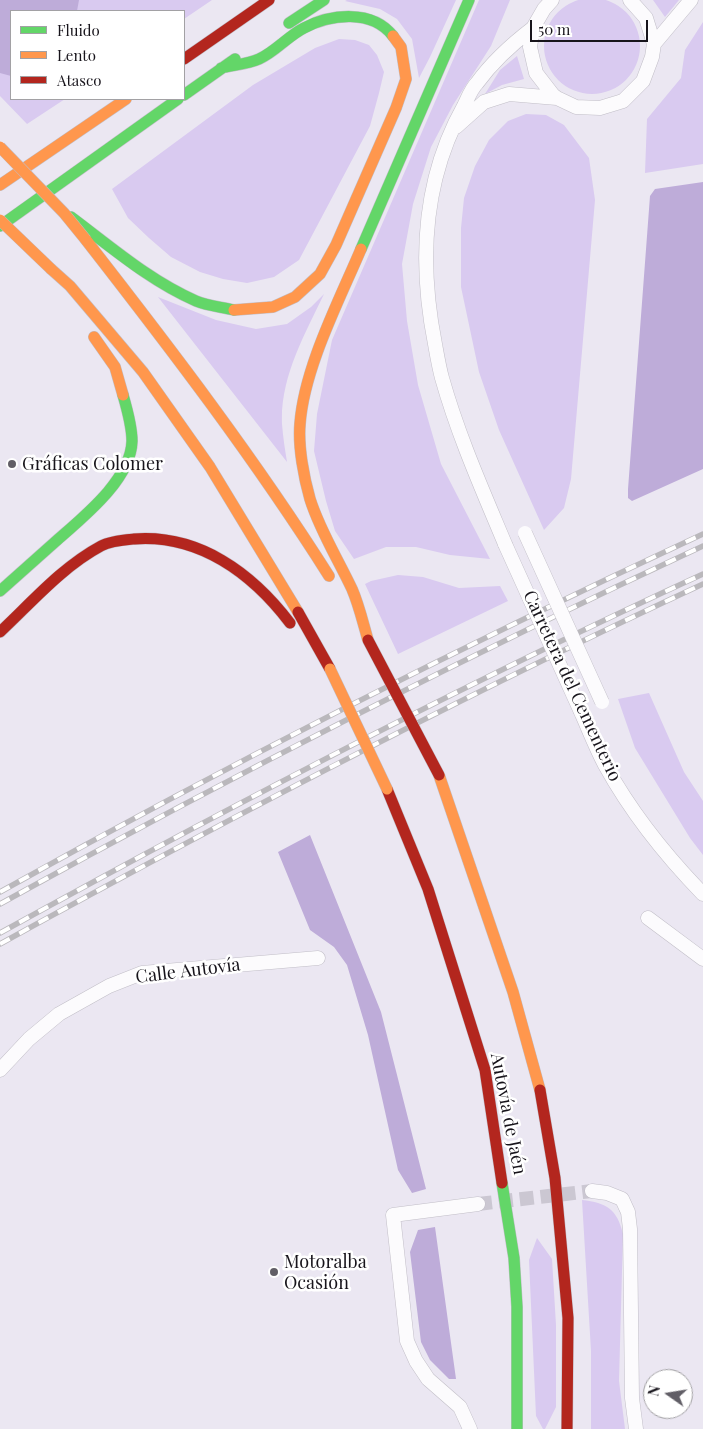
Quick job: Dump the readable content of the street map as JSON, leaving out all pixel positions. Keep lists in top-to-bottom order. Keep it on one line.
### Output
{"streets":{"highway":["Autovía de Jaén"],"street":["Carretera del Cementerio","Calle Autovía"]},"places":["Gráficas Colomer","Motoralba Ocasión"],"legend":["Fluido","Lento","Atasco"],"scale_bar":"50 m","north":"left"}
